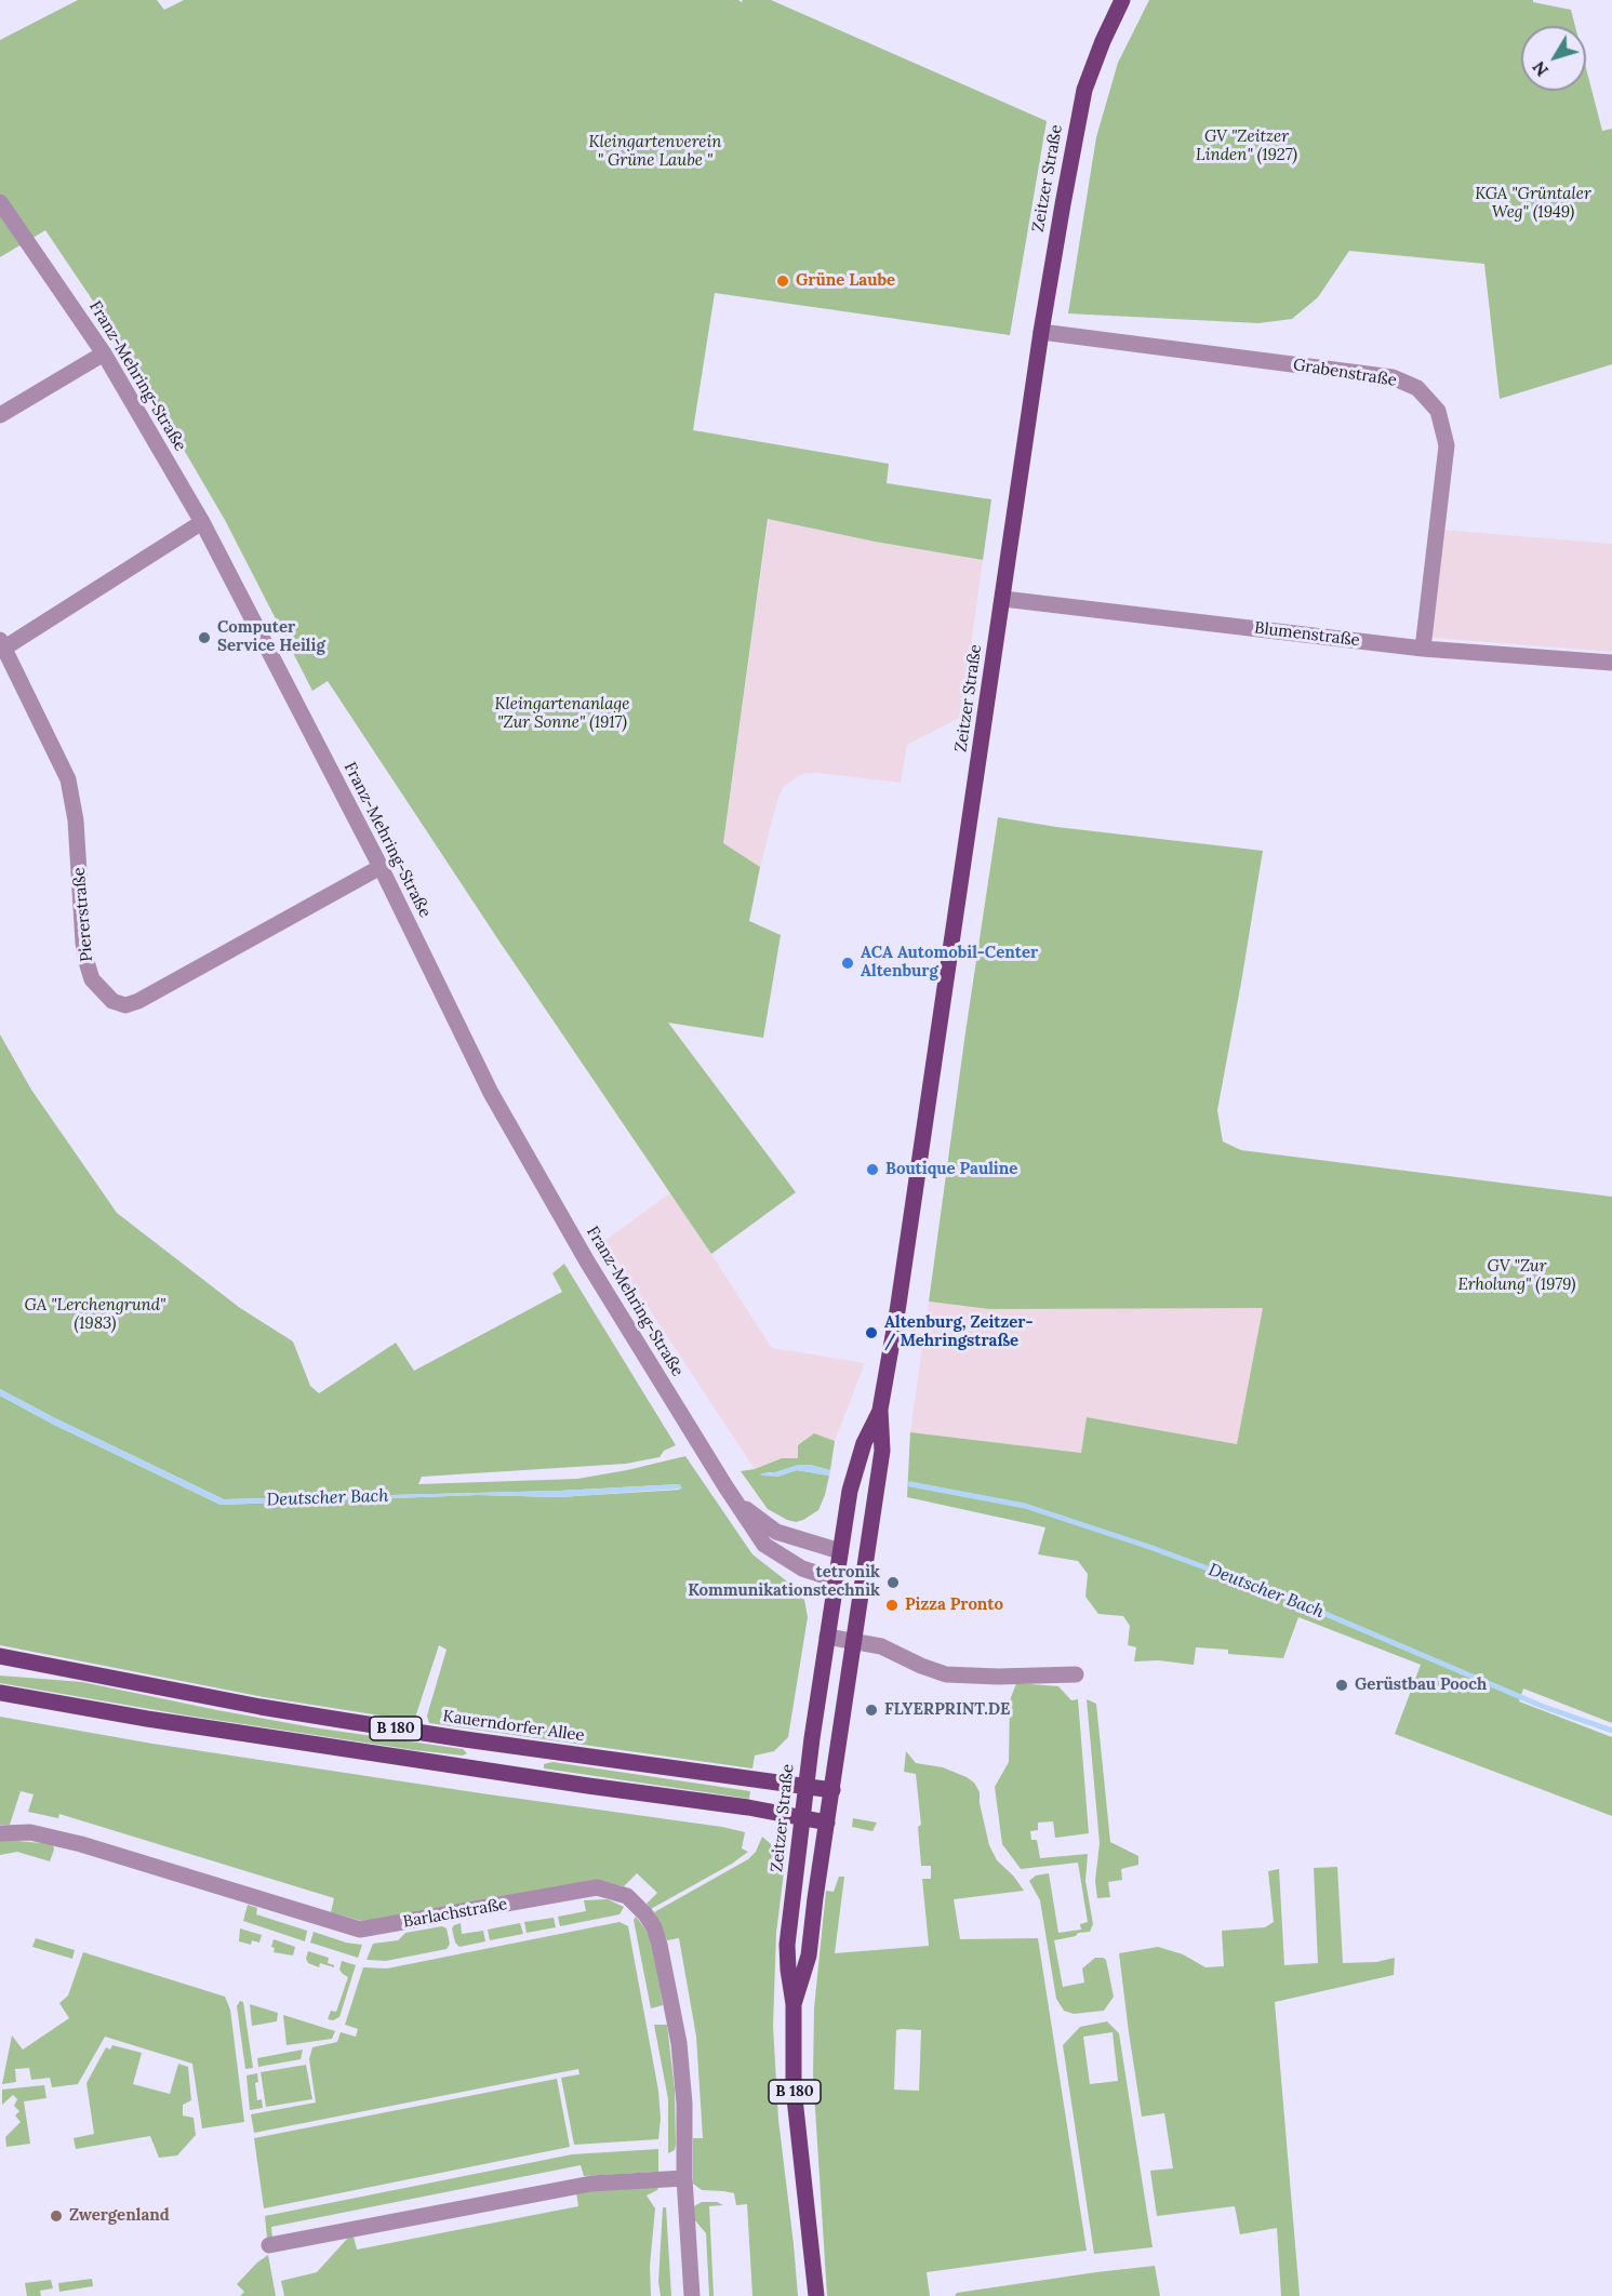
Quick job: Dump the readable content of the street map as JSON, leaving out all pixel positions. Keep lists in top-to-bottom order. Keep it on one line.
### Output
{"streets":{"main road":["Zeitzer Straße","Franz-Mehring-Straße","Kauerndorfer Allee","B 180"],"street":["Grabenstraße","Blumenstraße","Piererstraße","Barlachstraße"]},"crossings":[["Zeitzer Straße","Grabenstraße"],["Zeitzer Straße","Franz-Mehring-Straße"],["Zeitzer Straße","Blumenstraße"],["Zeitzer Straße","Kauerndorfer Allee"],["Zeitzer Straße","B 180"],["Grabenstraße","Blumenstraße"],["Franz-Mehring-Straße","Piererstraße"]],"water":["Deutscher Bach"],"parks":["GV \"Zeitzer Linden\" (1927)","Kleingartenverein \" Grüne Laube \"","KGA \"Grüntaler Weg\" (1949)","Kleingartenanlage \"Zur Sonne\" (1917)","GV \"Zur Erholung\" (1979)","GA \"Lerchengrund\" (1983)"],"places":["Grüne Laube","Computer Service Heilig","ACA Automobil-Center Altenburg","Boutique Pauline","Altenburg, Zeitzer- / Mehringstraße","tetronik Kommunikationstechnik","Pizza Pronto","Gerüstbau Pooch","FLYERPRINT.DE","Zwergenland"],"north":"bottom left"}
